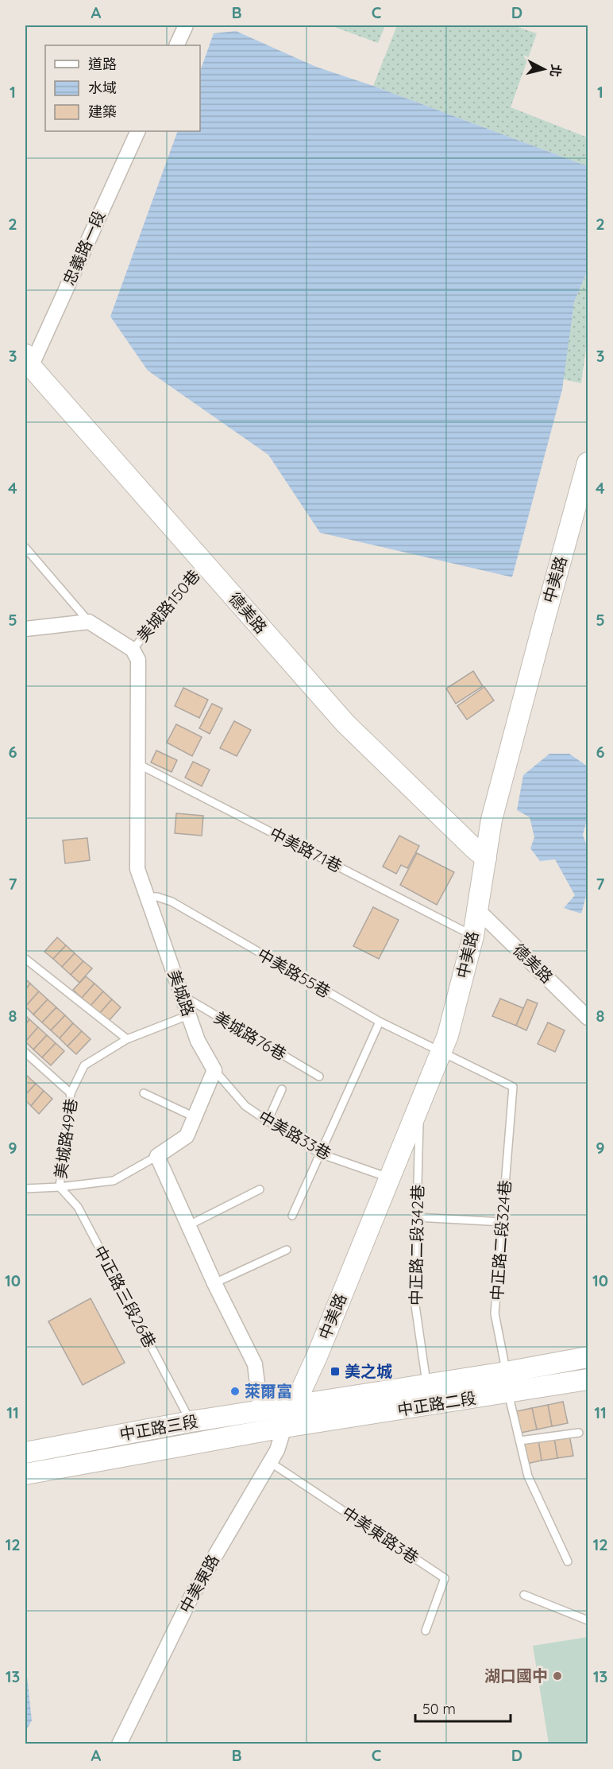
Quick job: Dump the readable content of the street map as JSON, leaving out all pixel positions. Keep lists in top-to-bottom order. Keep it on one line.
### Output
{"streets":{"street":["忠義路一段","中美路","德美路","美城路","中正路二段","中正路三段","中美東路"],"lane":["美城路150巷","中美路71巷","中美路55巷","美城路76巷","中美路33巷","美城路49巷","中正路二段324巷","中正路二段342巷","中正路三段26巷","中美東路3巷"]},"crossings":[["忠義路一段","德美路"],["中美路","德美路"],["中美路","中美路71巷"],["中美路","中美路55巷"],["中美路","中美路33巷"],["中美路","中正路二段342巷"],["中美路","中正路二段"],["中美路","中正路三段"],["中美路","中美東路"],["美城路150巷","德美路"],["美城路150巷","美城路"],["中美路71巷","美城路"],["中美路55巷","美城路"],["中美路55巷","中正路二段324巷"],["美城路","美城路76巷"],["美城路","中美路33巷"],["美城路","美城路49巷"],["美城路49巷","中正路三段26巷"],["中正路二段324巷","中正路二段"],["中正路二段342巷","中正路二段"],["中正路三段26巷","中正路三段"],["中正路二段","中正路三段"],["中正路二段","中美東路"],["中正路三段","中美東路"],["中美東路3巷","中美東路"]],"places":{"transit":["美之城"],"other":["萊爾富","湖口國中"]},"legend":["道路","水域","建築"],"scale_bar":"50 m","north":"right","grid":{"columns":["A","B","C","D"],"rows":["1","2","3","4","5","6","7","8","9","10","11","12","13"]}}
